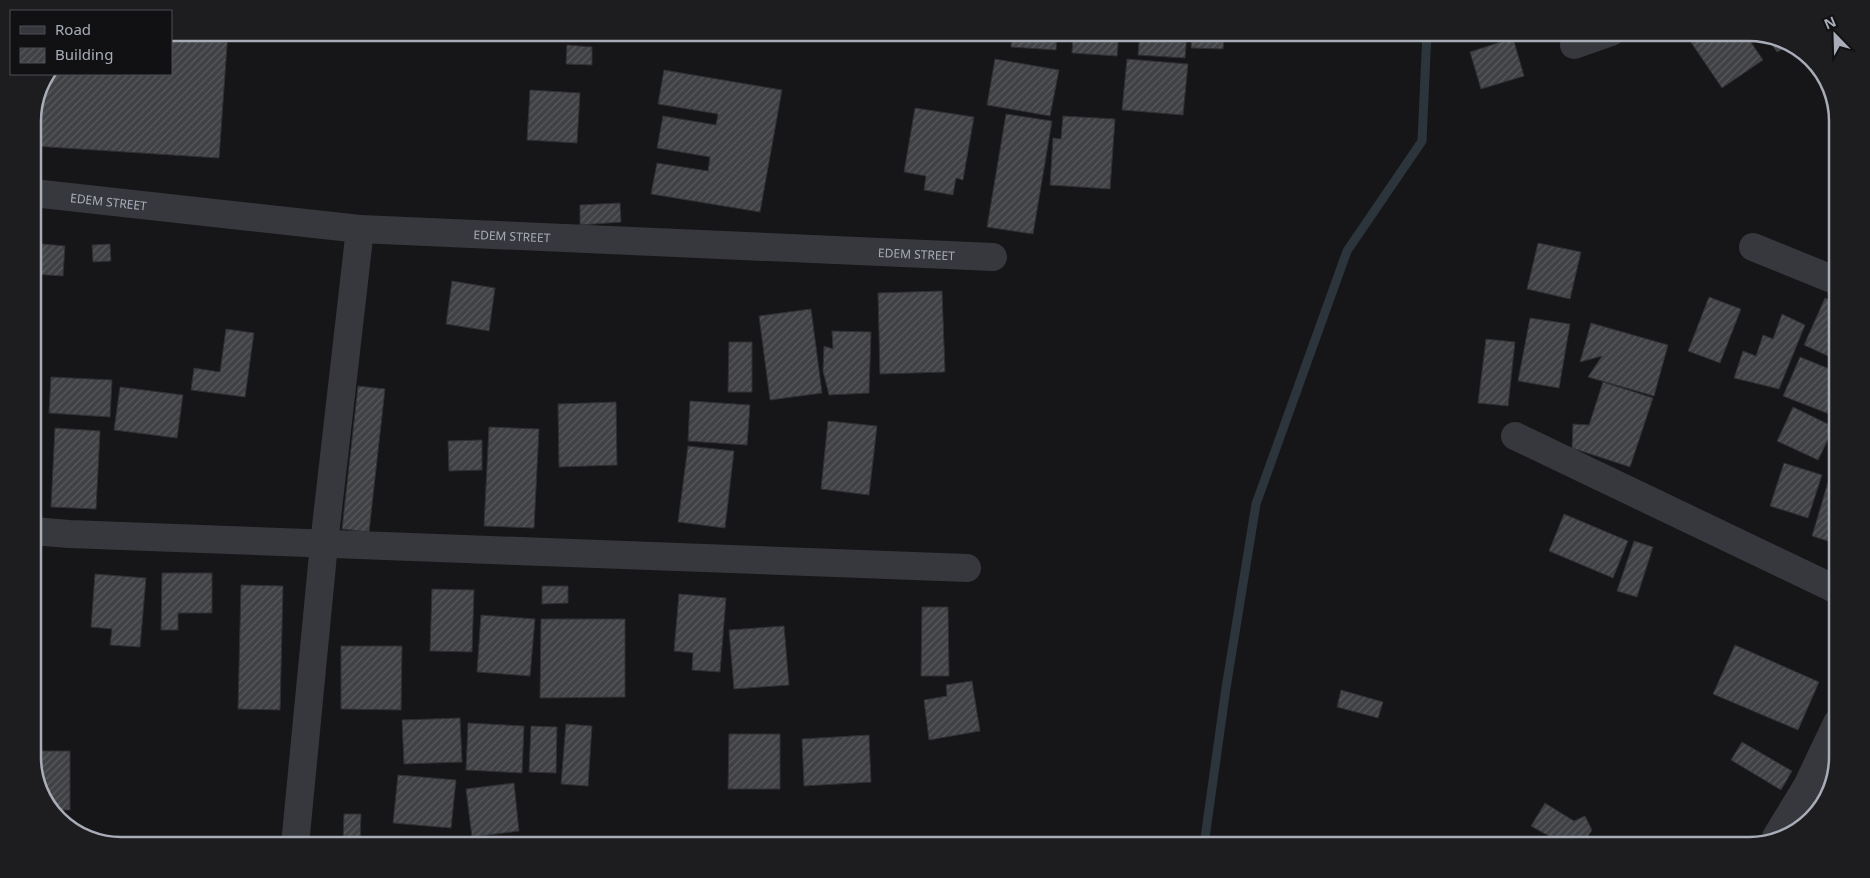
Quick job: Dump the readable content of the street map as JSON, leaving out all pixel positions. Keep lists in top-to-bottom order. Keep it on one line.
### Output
{"streets":{"street":["EDEM STREET"]},"legend":["Road","Building"],"north":"top left"}
